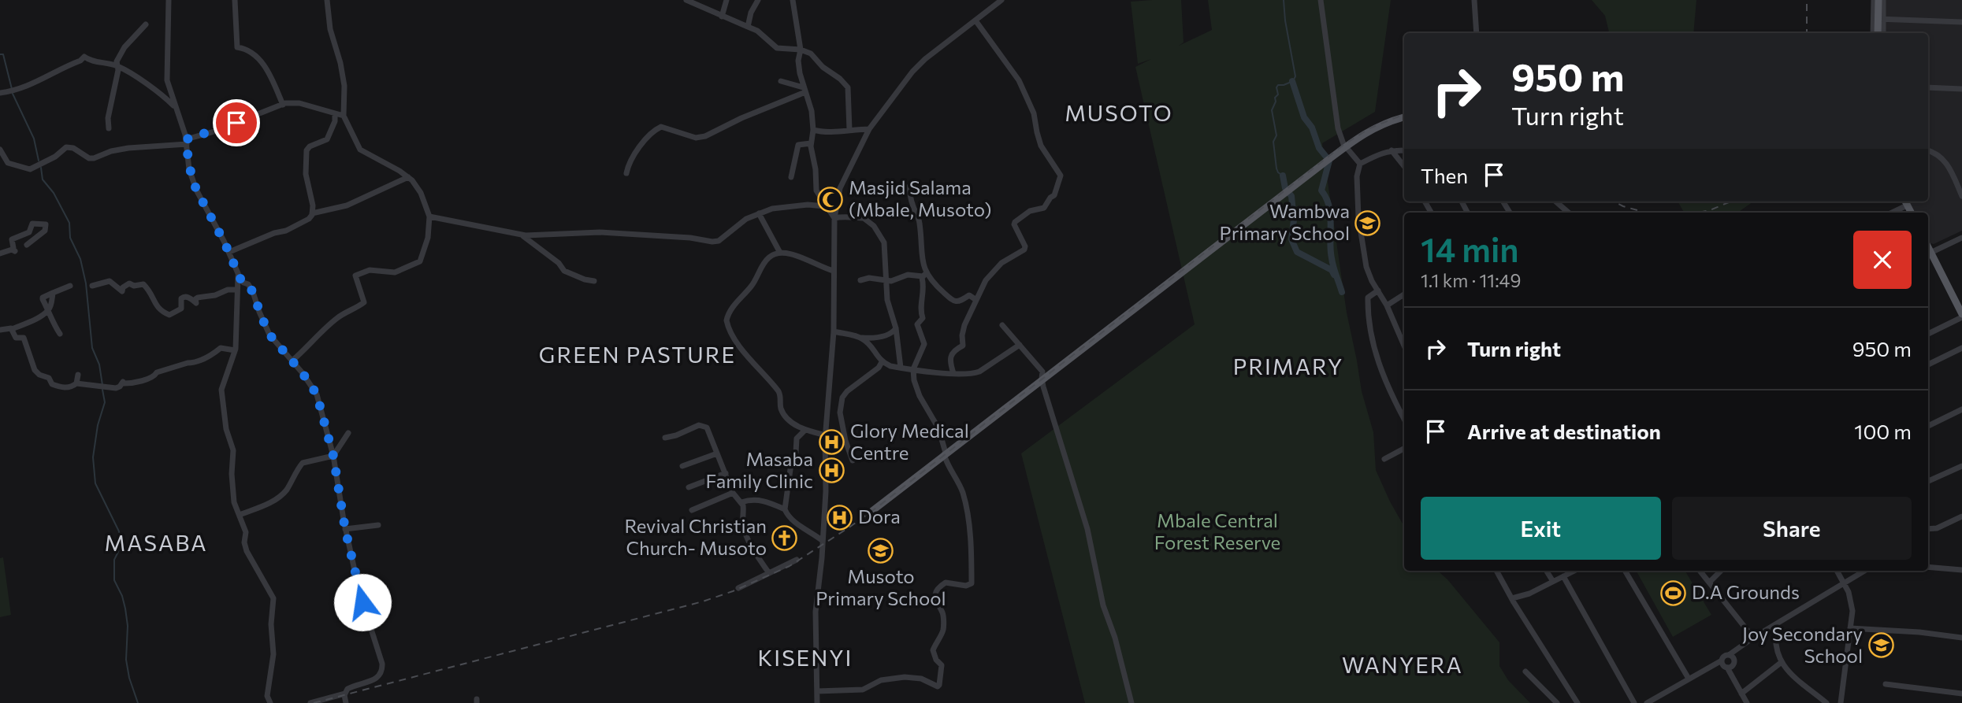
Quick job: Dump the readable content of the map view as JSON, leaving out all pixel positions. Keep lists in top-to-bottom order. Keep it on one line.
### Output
{"districts":["MUSOTO","GREEN PASTURE","PRIMARY","MASABA","KISENYI","WANYERA"],"parks":["Mbale Central Forest Reserve"],"places":{"mosque":["Masjid Salama (Mbale, Musoto)"],"school or university":["Wambwa Primary School","Musoto Primary School","Joy Secondary School"],"hospital":["Glory Medical Centre","Masaba Family Clinic","Dora"],"church":["Revival Christian Church- Musoto"],"sports":["D.A Grounds"]},"page":{"turn":["950 m","Turn right"],"then":"Then","heading":["14 min","1.1 km · 11:49"],"list":[{"name":"Turn right","value":"950 m"},{"name":"Arrive at destination","value":"100 m"}],"buttons":["Exit","Share"]}}
